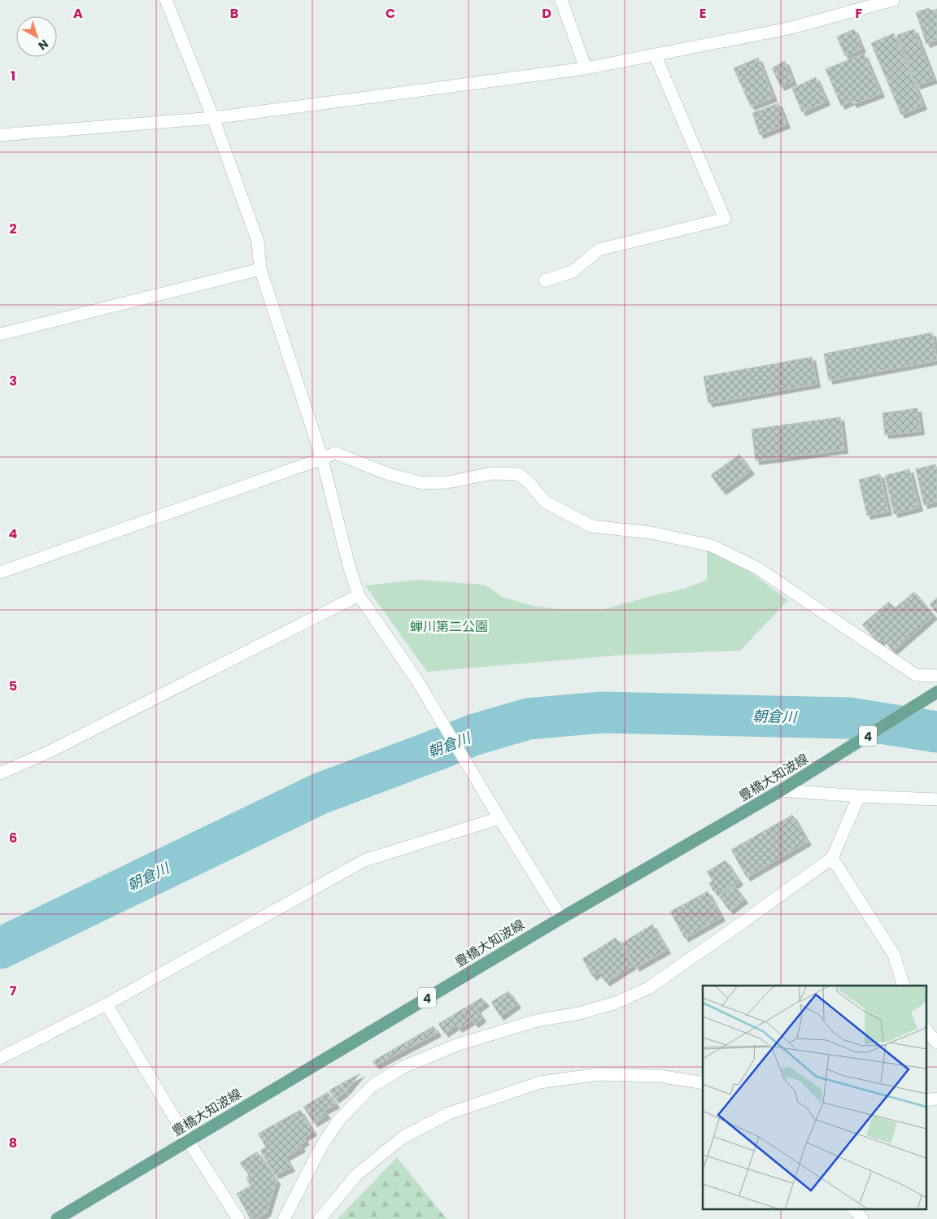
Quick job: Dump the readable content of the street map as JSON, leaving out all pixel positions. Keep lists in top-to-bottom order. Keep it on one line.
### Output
{"streets":{"main road":["4","豊橋大知波線"]},"water":["朝倉川"],"parks":["蝉川第二公園"],"north":"bottom right","grid":{"columns":["A","B","C","D","E","F"],"rows":["1","2","3","4","5","6","7","8"]}}
